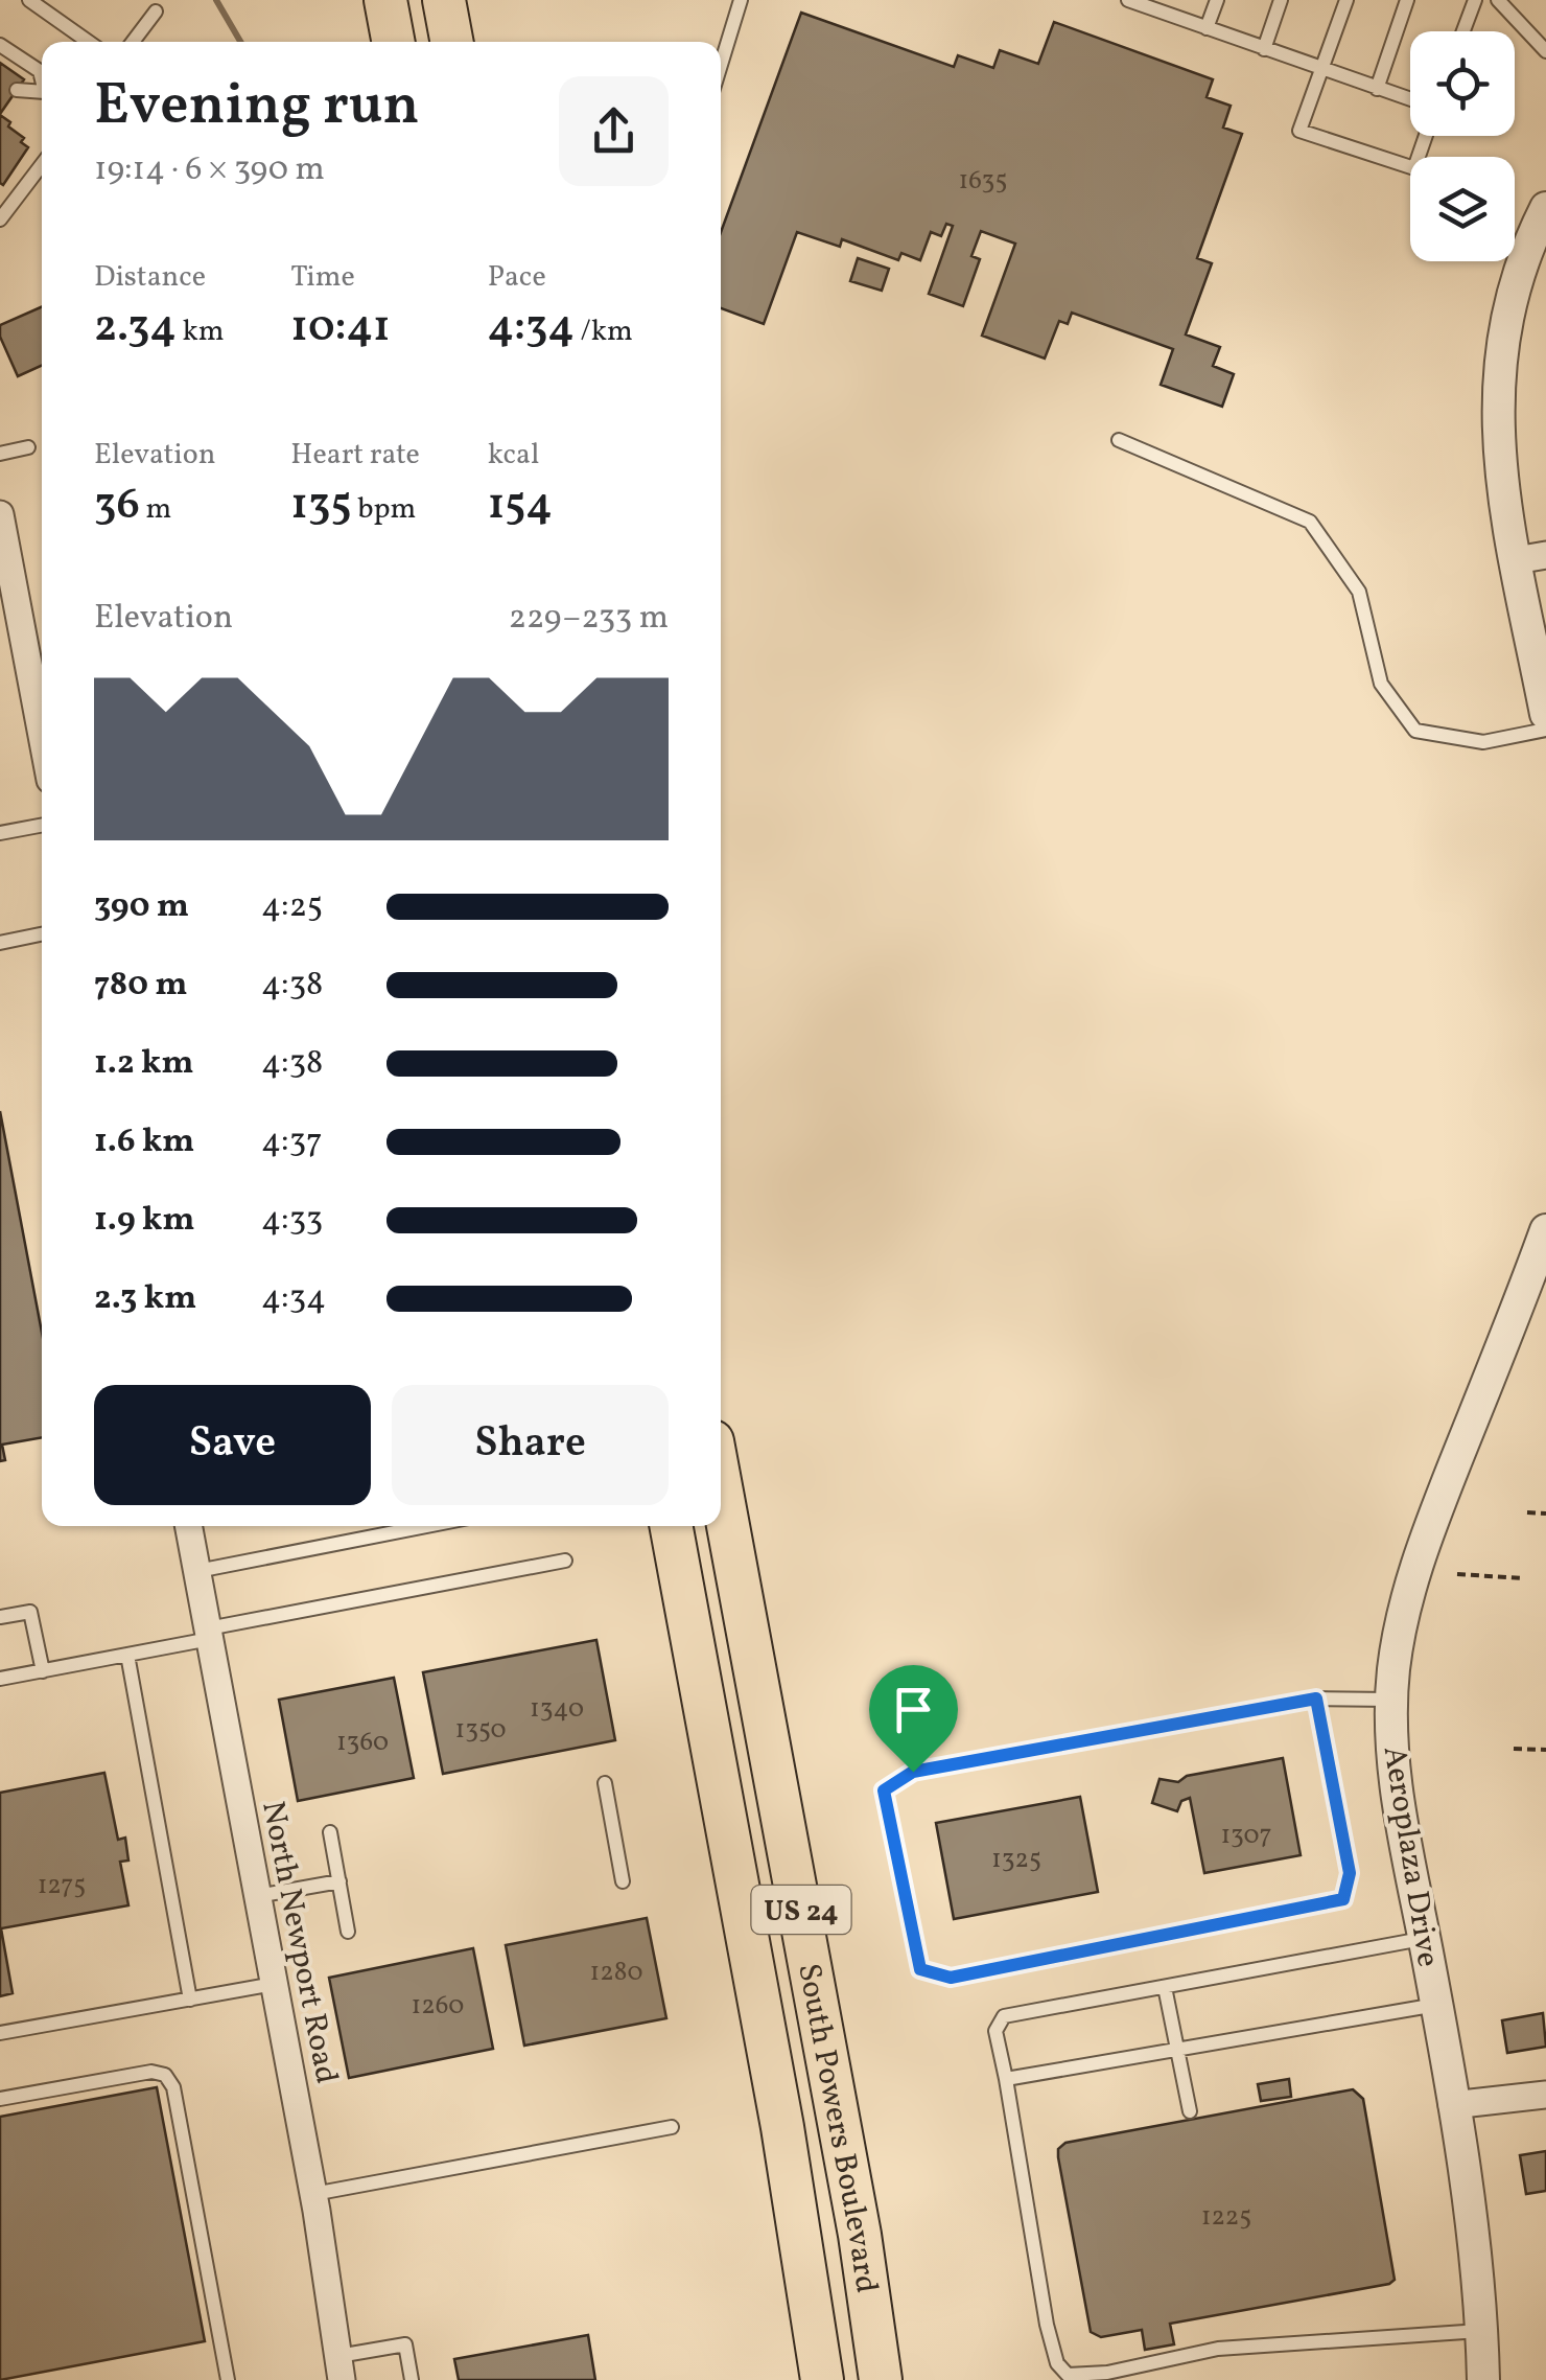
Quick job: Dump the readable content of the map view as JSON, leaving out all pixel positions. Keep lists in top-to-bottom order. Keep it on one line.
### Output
{"streets":{"highway":["US 24","South Powers Boulevard"],"street":["Aeroplaza Drive","North Newport Road"]},"house_numbers":["1635","1340","1350","1360","1307","1325","1275","1280","1260","1225"],"page":{"heading":["Evening run","19:14 · 6 × 390 m"],"stats":[["Distance","2.34 km"],["Time","10:41"],["Pace","4:34 /km"],["Elevation","36 m"],["Heart rate","135 bpm"],["kcal","154"]],"chart":["Elevation","229–233 m"],"list":[{"name":"390 m","note":"4:25"},{"name":"780 m","note":"4:38"},{"name":"1.2 km","note":"4:38"},{"name":"1.6 km","note":"4:37"},{"name":"1.9 km","note":"4:33"},{"name":"2.3 km","note":"4:34"}],"buttons":["Save","Share"]}}
